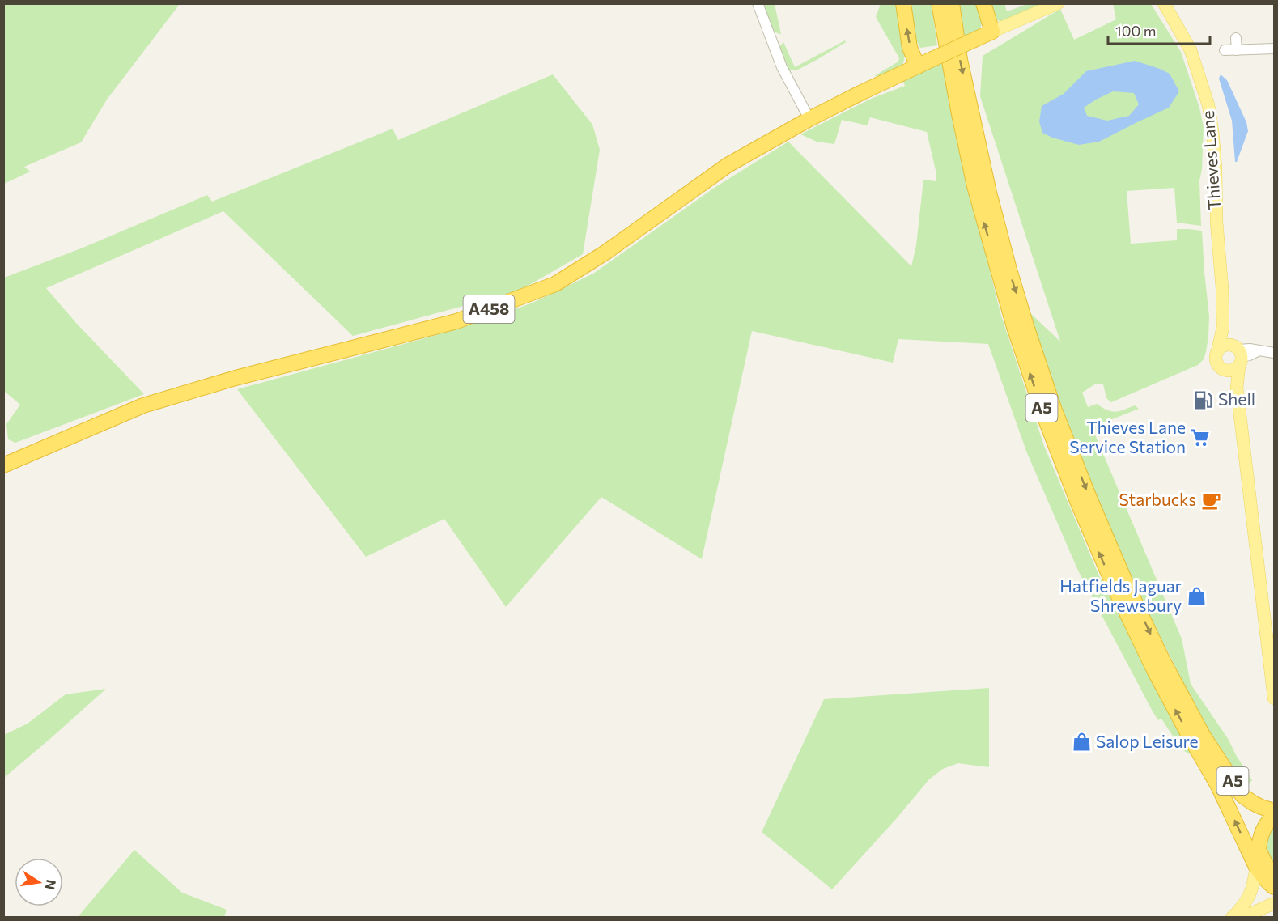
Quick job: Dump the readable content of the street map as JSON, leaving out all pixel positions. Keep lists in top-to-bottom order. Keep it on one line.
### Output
{"streets":{"highway":["A458","A5"],"main road":["Thieves Lane"]},"places":{"fuel station":["Shell"],"supermarket":["Thieves Lane Service Station"],"cafe":["Starbucks"],"shop":["Hatfields Jaguar Shrewsbury","Salop Leisure"]},"scale_bar":"100 m","north":"right"}
